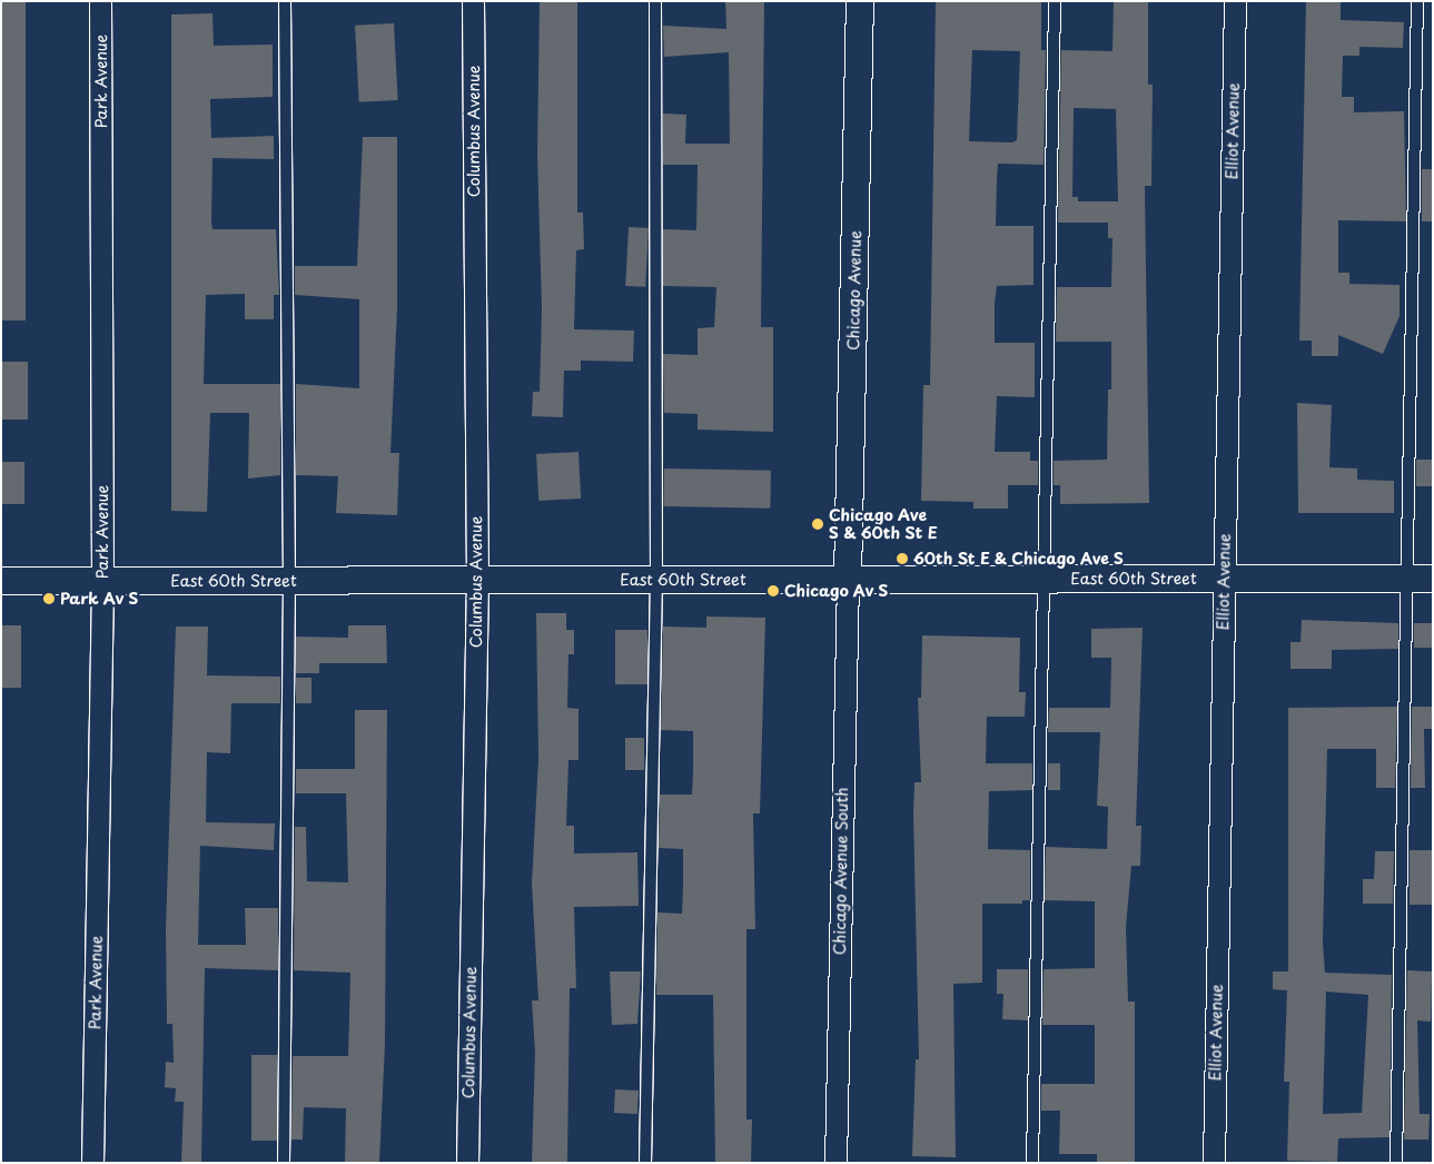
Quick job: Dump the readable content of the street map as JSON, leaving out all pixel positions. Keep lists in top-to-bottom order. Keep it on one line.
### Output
{"streets":{"street":["Park Avenue","Columbus Avenue","Elliot Avenue","Chicago Avenue","East 60th Street","Chicago Avenue South"]},"crossings":[["Park Avenue","East 60th Street"],["Columbus Avenue","East 60th Street"],["Elliot Avenue","East 60th Street"],["Chicago Avenue","East 60th Street"],["Chicago Avenue","Chicago Avenue South"],["East 60th Street","Chicago Avenue South"]],"places":["Chicago Ave S & 60th St E","60th St E & Chicago Ave S","Chicago Av S","Park Av S"]}
